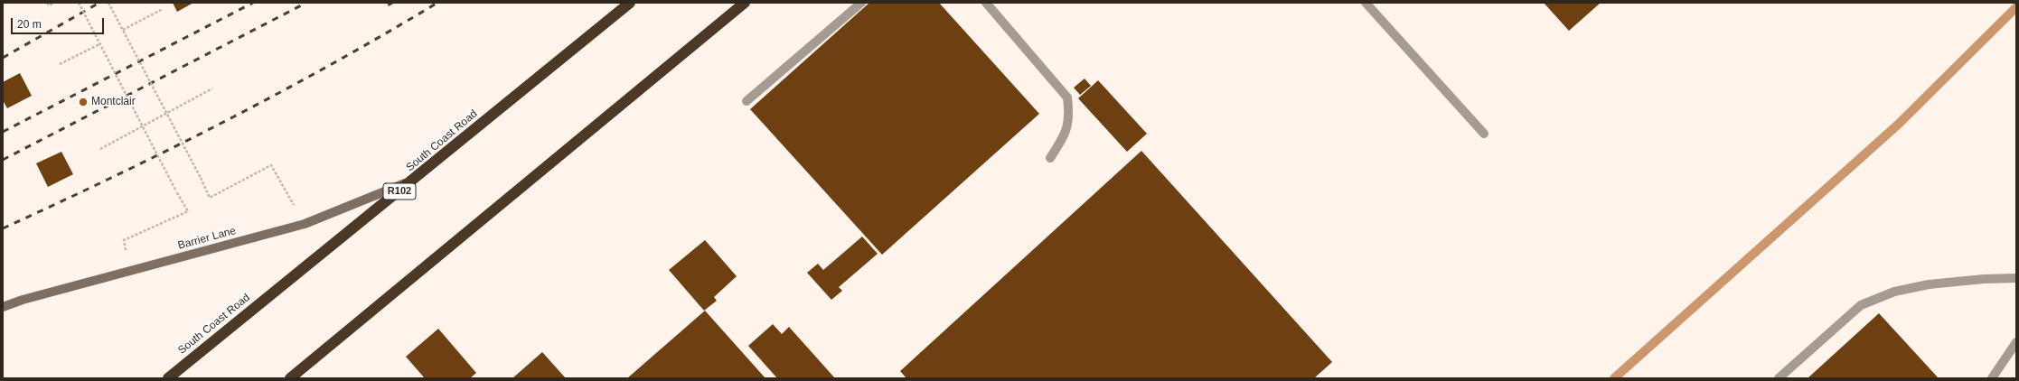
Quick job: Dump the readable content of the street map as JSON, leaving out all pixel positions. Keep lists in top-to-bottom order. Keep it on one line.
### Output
{"streets":{"highway":["South Coast Road","R102"],"street":["Barrier Lane"]},"crossings":[["South Coast Road","Barrier Lane"]],"places":["Montclair"],"scale_bar":"20 m"}
